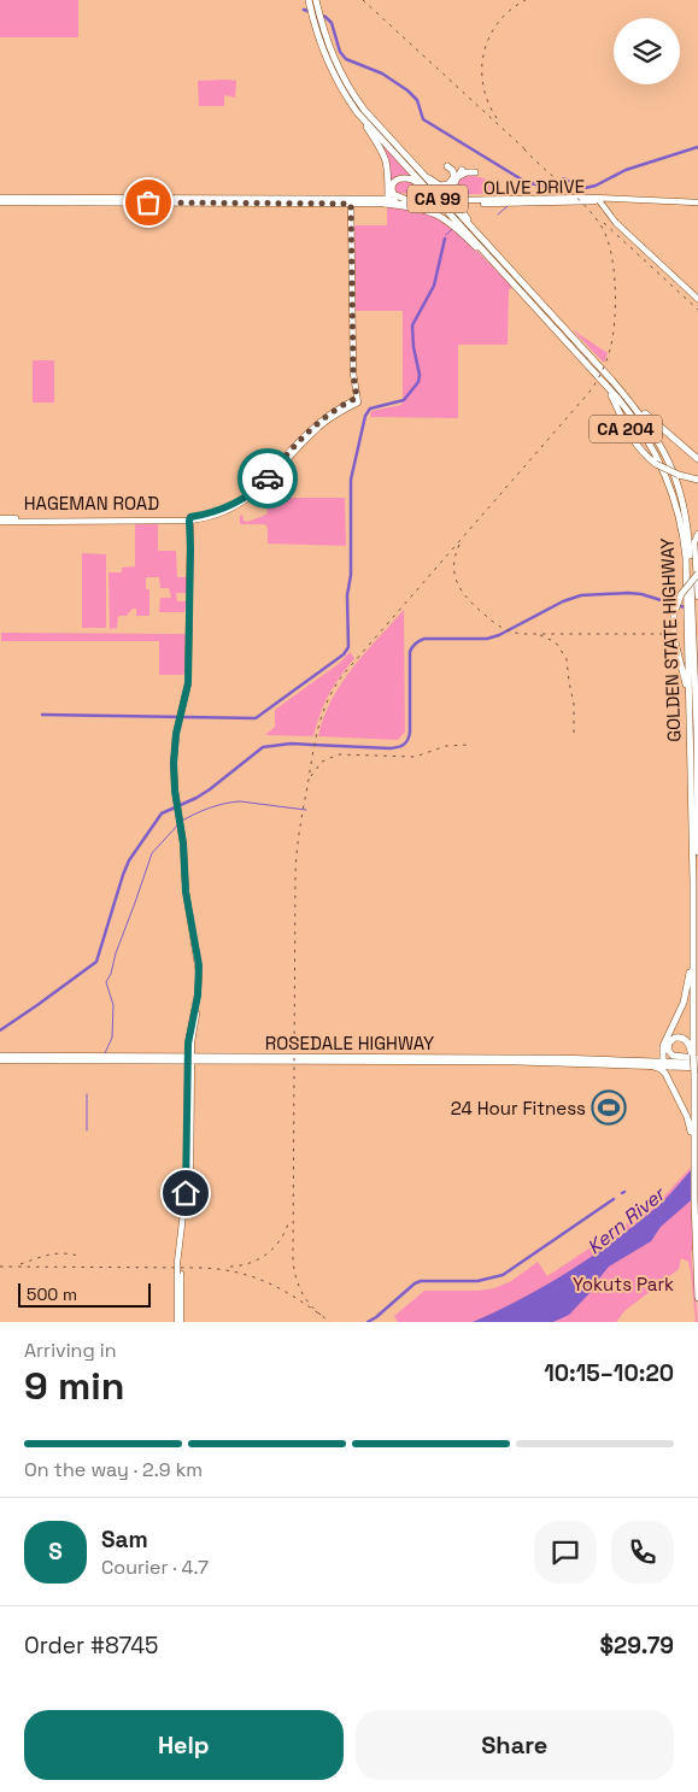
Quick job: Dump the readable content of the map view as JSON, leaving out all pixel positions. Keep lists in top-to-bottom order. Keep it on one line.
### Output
{"streets":{"highway":["CA 99","CA 204","GOLDEN STATE HIGHWAY"],"main road":["OLIVE DRIVE","HAGEMAN ROAD","ROSEDALE HIGHWAY"]},"crossings":[["CA 204","GOLDEN STATE HIGHWAY"],["GOLDEN STATE HIGHWAY","ROSEDALE HIGHWAY"]],"water":["Kern River"],"parks":["Yokuts Park"],"places":{"sports":["24 Hour Fitness"]},"scale_bar":"500 m","page":{"scale":"500 m","heading":["9 min","Arriving in","10:15–10:20"],"panel":["Sam","Courier · 4.7","Order #8745","$29.79"],"bar":"On the way · 2.9 km","round":"S","buttons":["Help","Share"]}}
